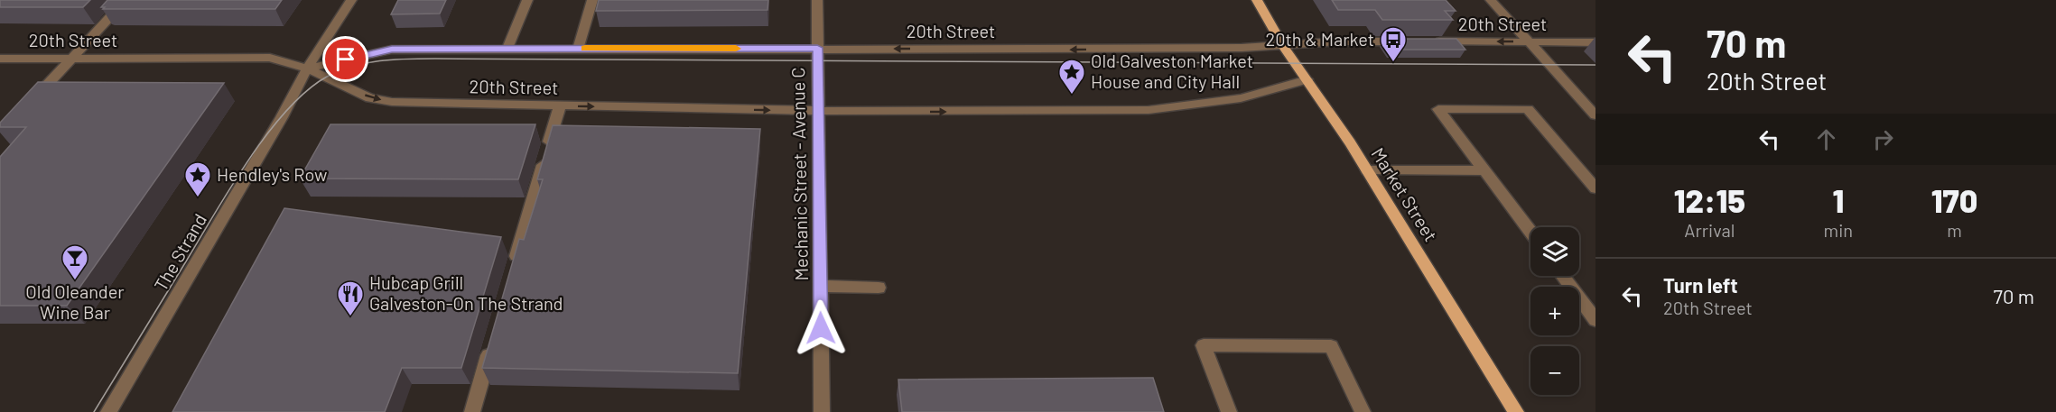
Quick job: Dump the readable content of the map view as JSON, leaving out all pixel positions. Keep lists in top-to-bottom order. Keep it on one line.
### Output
{"streets":{"main road":["Market Street"],"street":["20th Street","Mechanic Street - Avenue C","The Strand"]},"crossings":[["20th Street","Mechanic Street - Avenue C"],["20th Street","Market Street"],["20th Street","The Strand"]],"places":{"bus stop":["20th & Market"],"place":["Old Galveston Market House and City Hall","Hendley's Row"],"bar":["Old Oleander Wine Bar"],"restaurant":["Hubcap Grill Galveston-On The Strand"]},"page":{"turn":["70 m","20th Street"],"eta":["12:15","Arrival","1","min","170","m"],"map_buttons":["+","−"],"list":[{"name":"Turn left","note":"20th Street","value":"70 m"}]}}
